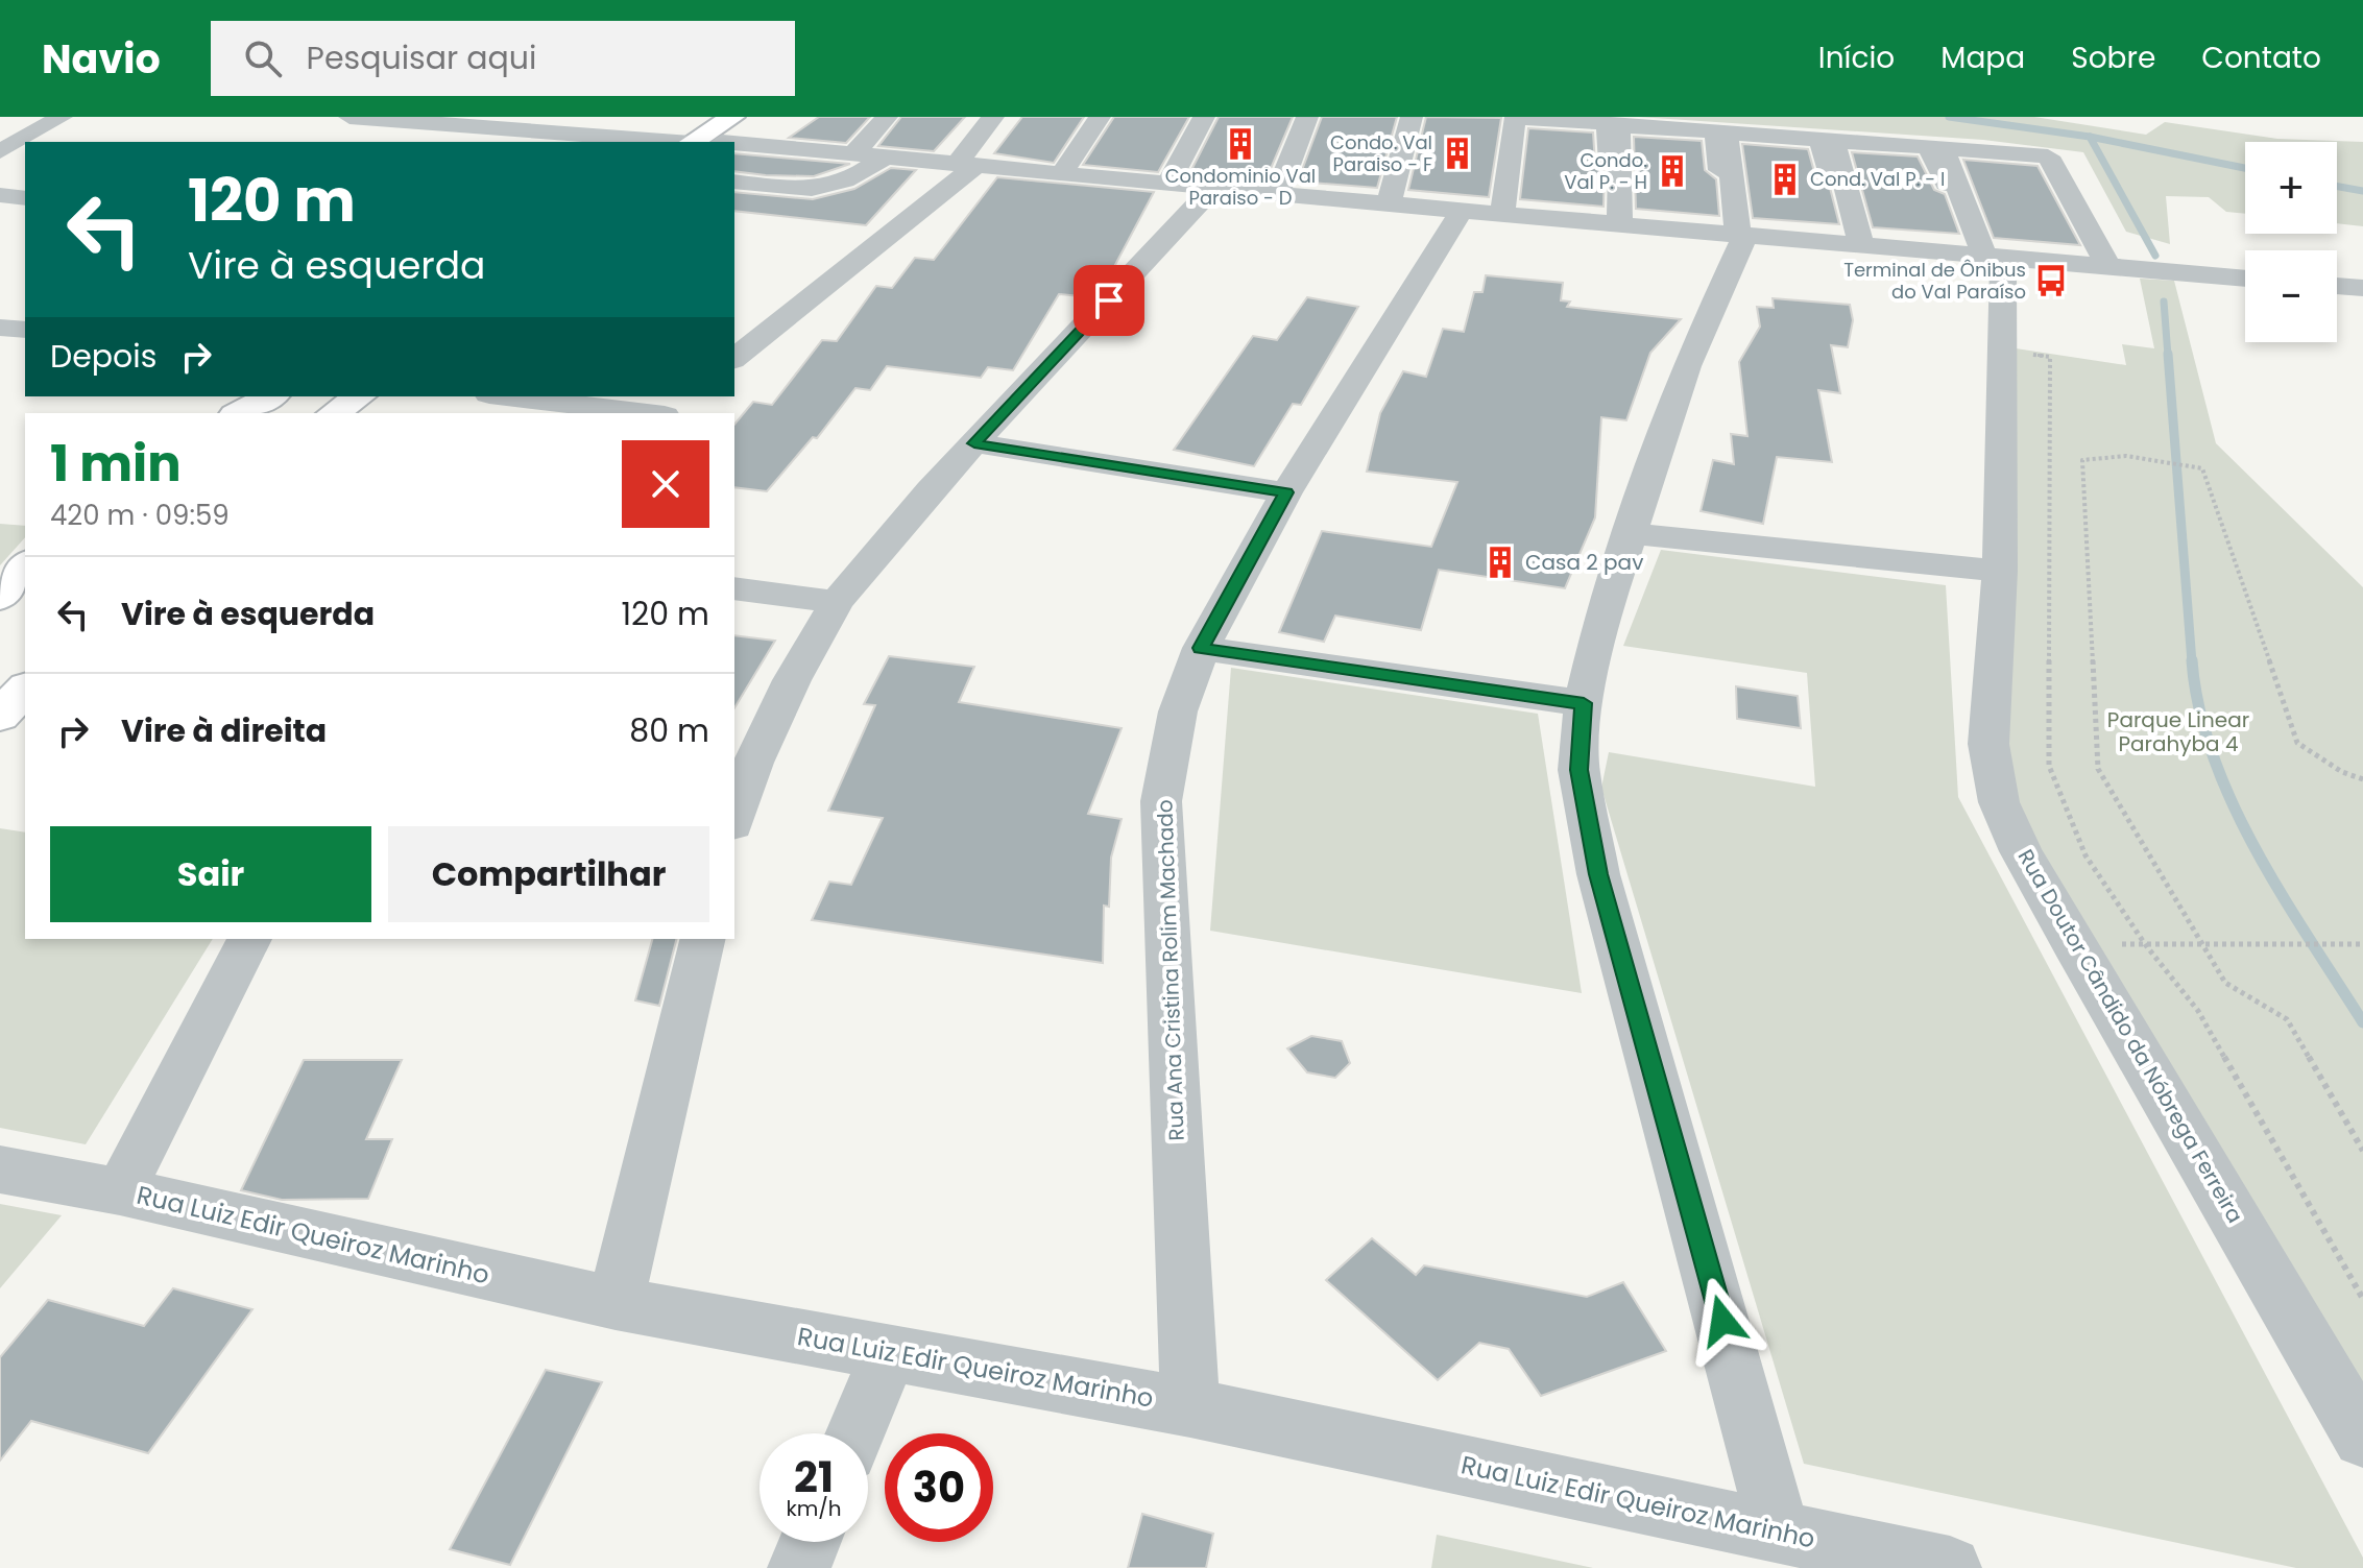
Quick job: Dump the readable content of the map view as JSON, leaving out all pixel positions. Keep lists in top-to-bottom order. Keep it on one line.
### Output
{"streets":{"street":["Rua Ana Cristina Rolim Machado","Rua Doutor Cândido da Nóbrega Ferreira","Rua Luiz Edir Queiroz Marinho"]},"crossings":[["Rua Ana Cristina Rolim Machado","Rua Luiz Edir Queiroz Marinho"]],"parks":["Parque Linear Parahyba 4"],"places":{"building":["Condominio Val Paraiso - D","Condo. Val Paraiso - F","Condo. Val P. - H","Cond. Val P. - I","Casa 2 pav"],"bus stop":["Terminal de Ônibus do Val Paraíso"]},"page":{"header":"Navio","search":"Pesquisar aqui","nav":["Início","Mapa","Sobre","Contato"],"map_buttons":["+","−"],"turn":["120 m","Vire à esquerda"],"then":"Depois","heading":["1 min","420 m · 09:59"],"list":[{"name":"Vire à esquerda","value":"120 m"},{"name":"Vire à direita","value":"80 m"}],"buttons":["Sair","Compartilhar"],"speed":"21 km/h","limit":"30"}}
